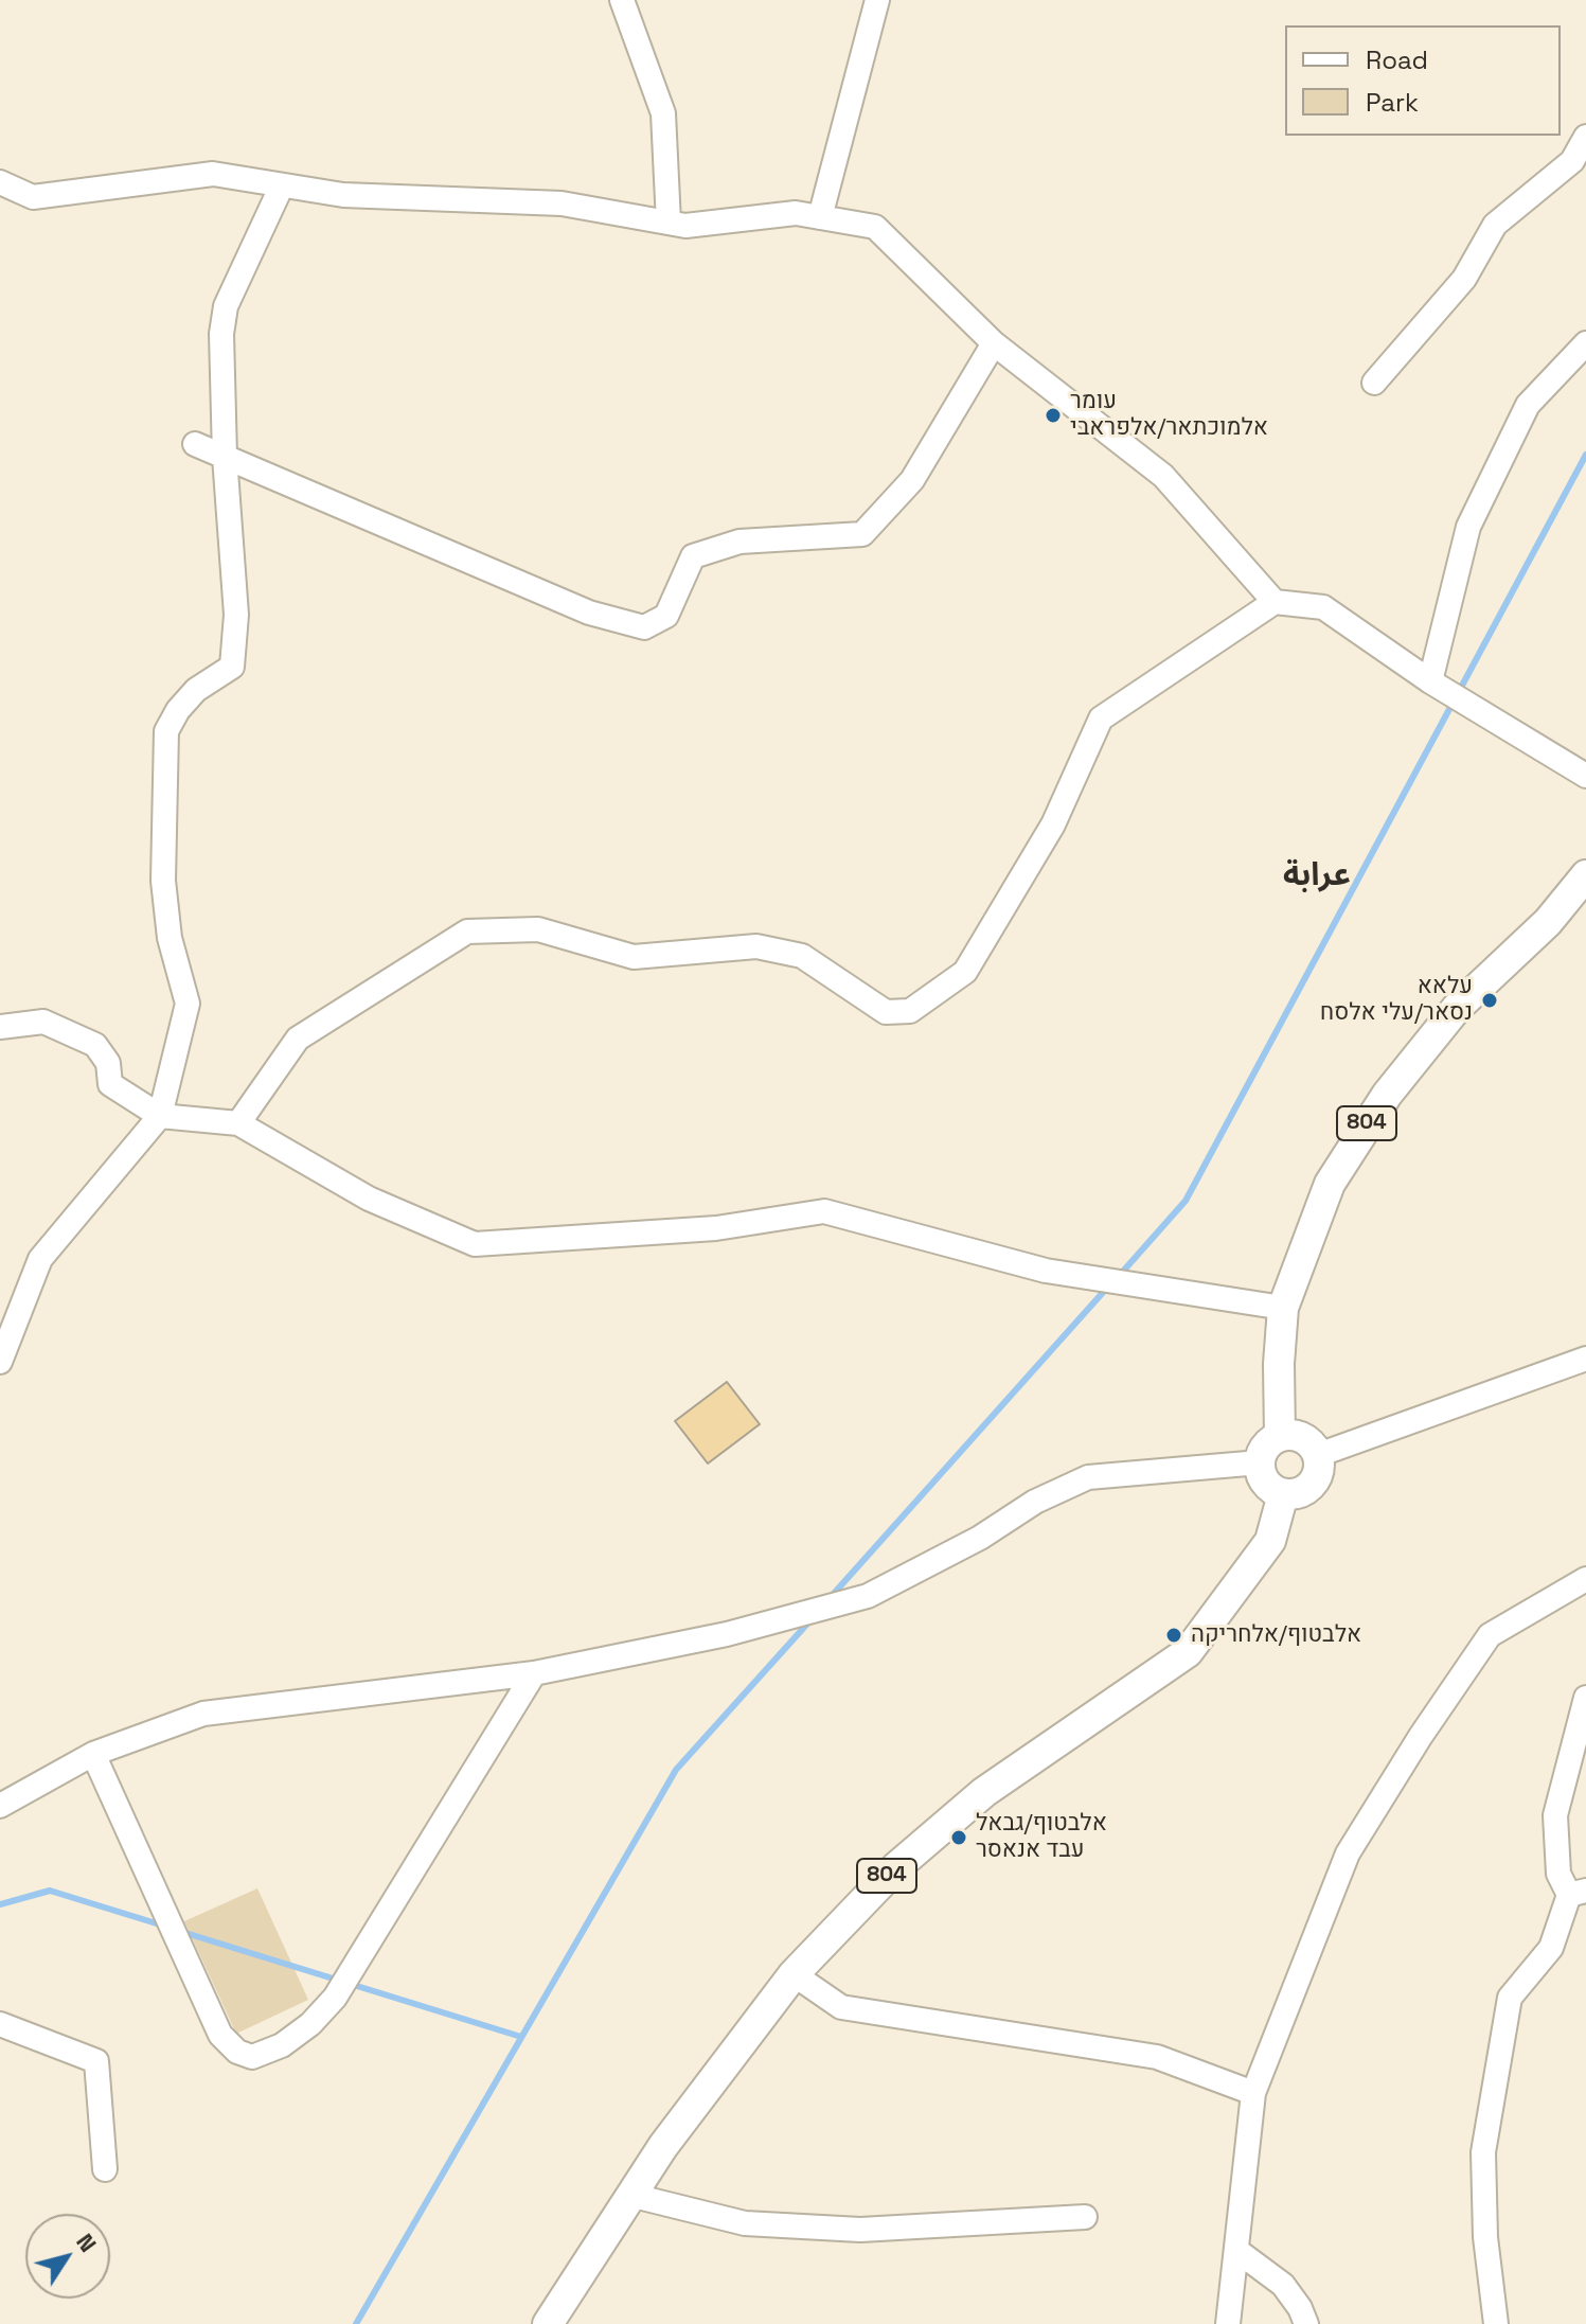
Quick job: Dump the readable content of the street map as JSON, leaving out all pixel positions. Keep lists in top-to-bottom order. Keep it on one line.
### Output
{"streets":{"main road":["804"]},"districts":["عرابة"],"places":["עומר אלמוכתאר/אלפראבי","עלאא נסאר/עלי אלסח","אלבטוף/אלחריקה","אלבטוף/גבאל עבד אנאסר"],"legend":["Road","Park"],"north":"top right"}
